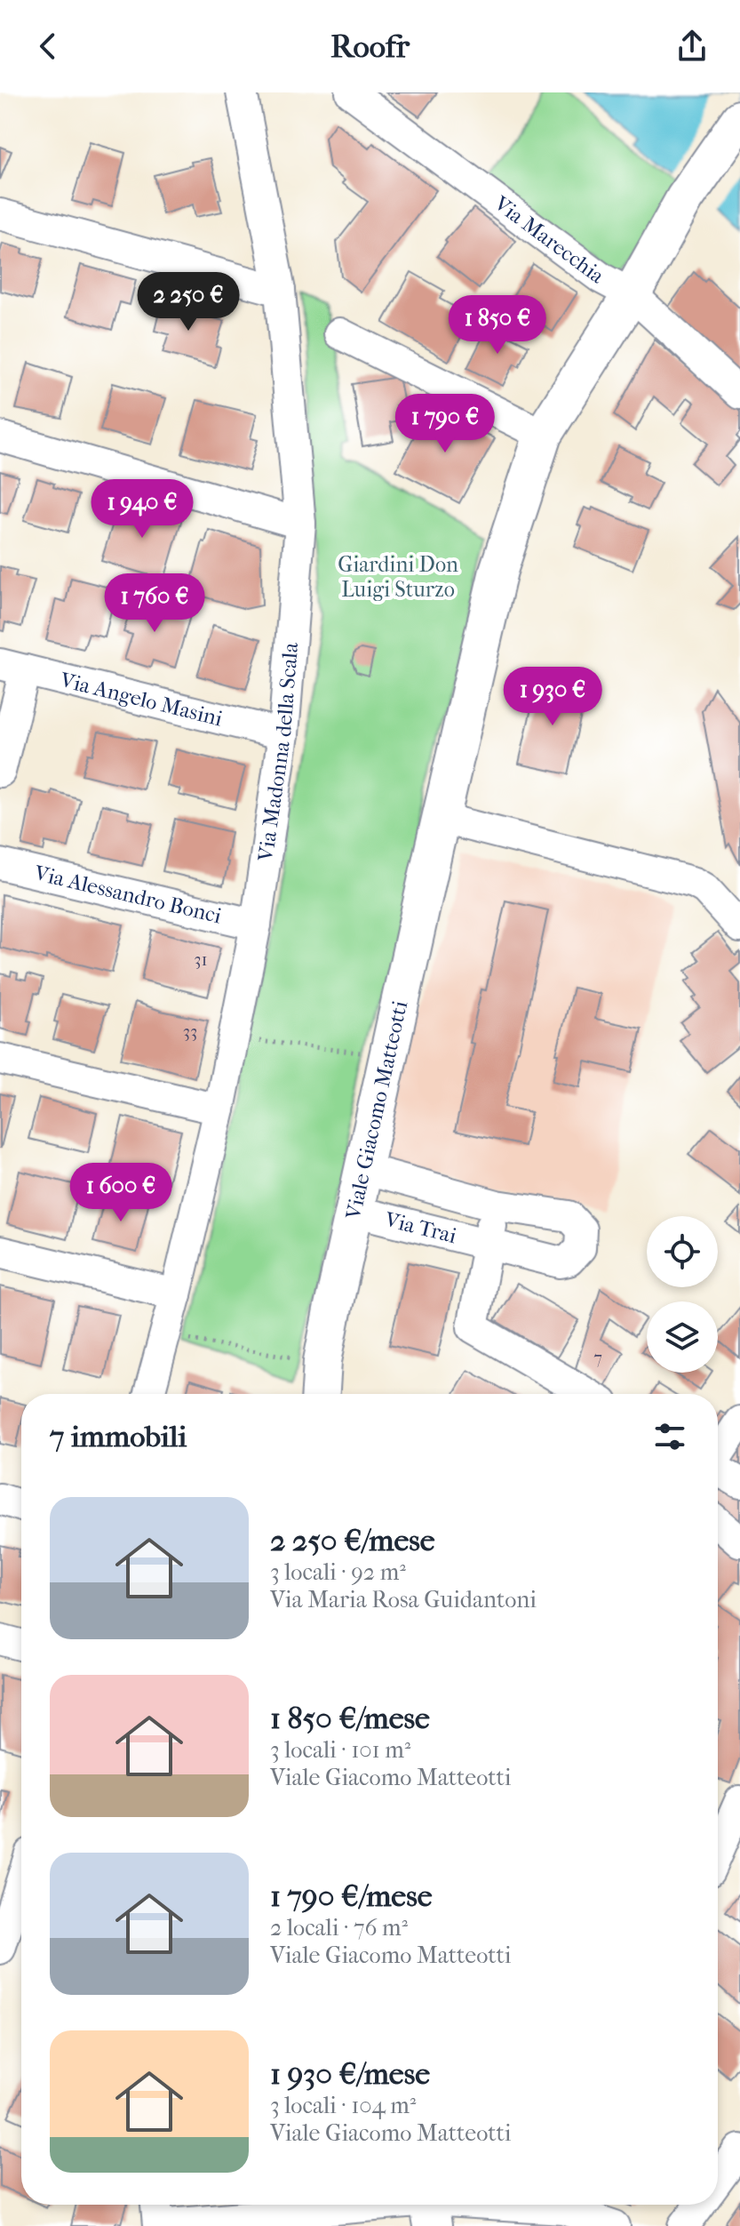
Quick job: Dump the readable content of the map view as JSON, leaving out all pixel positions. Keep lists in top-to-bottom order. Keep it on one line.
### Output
{"streets":{"main road":["Viale Giacomo Matteotti"],"street":["Via Marecchia","Via Angelo Masini","Via Madonna della Scala","Via Alessandro Bonci","Via Trai"]},"crossings":[["Via Marecchia","Viale Giacomo Matteotti"],["Via Angelo Masini","Via Madonna della Scala"],["Via Madonna della Scala","Via Alessandro Bonci"],["Viale Giacomo Matteotti","Via Trai"]],"parks":["Giardini Don Luigi Sturzo"],"house_numbers":["31","33","7"],"page":{"header":"Roofr","price":["2 250 €","1 850 €","1 790 €","1 940 €","1 760 €","1 930 €","1 600 €"],"heading":"7 immobili","list":[{"name":"2 250 €/mese","note":"3 locali · 92 m² · Via Maria Rosa Guidantoni"},{"name":"1 850 €/mese","note":"3 locali · 101 m² · Viale Giacomo Matteotti"},{"name":"1 790 €/mese","note":"2 locali · 76 m² · Viale Giacomo Matteotti"},{"name":"1 930 €/mese","note":"3 locali · 104 m² · Viale Giacomo Matteotti"}]}}
